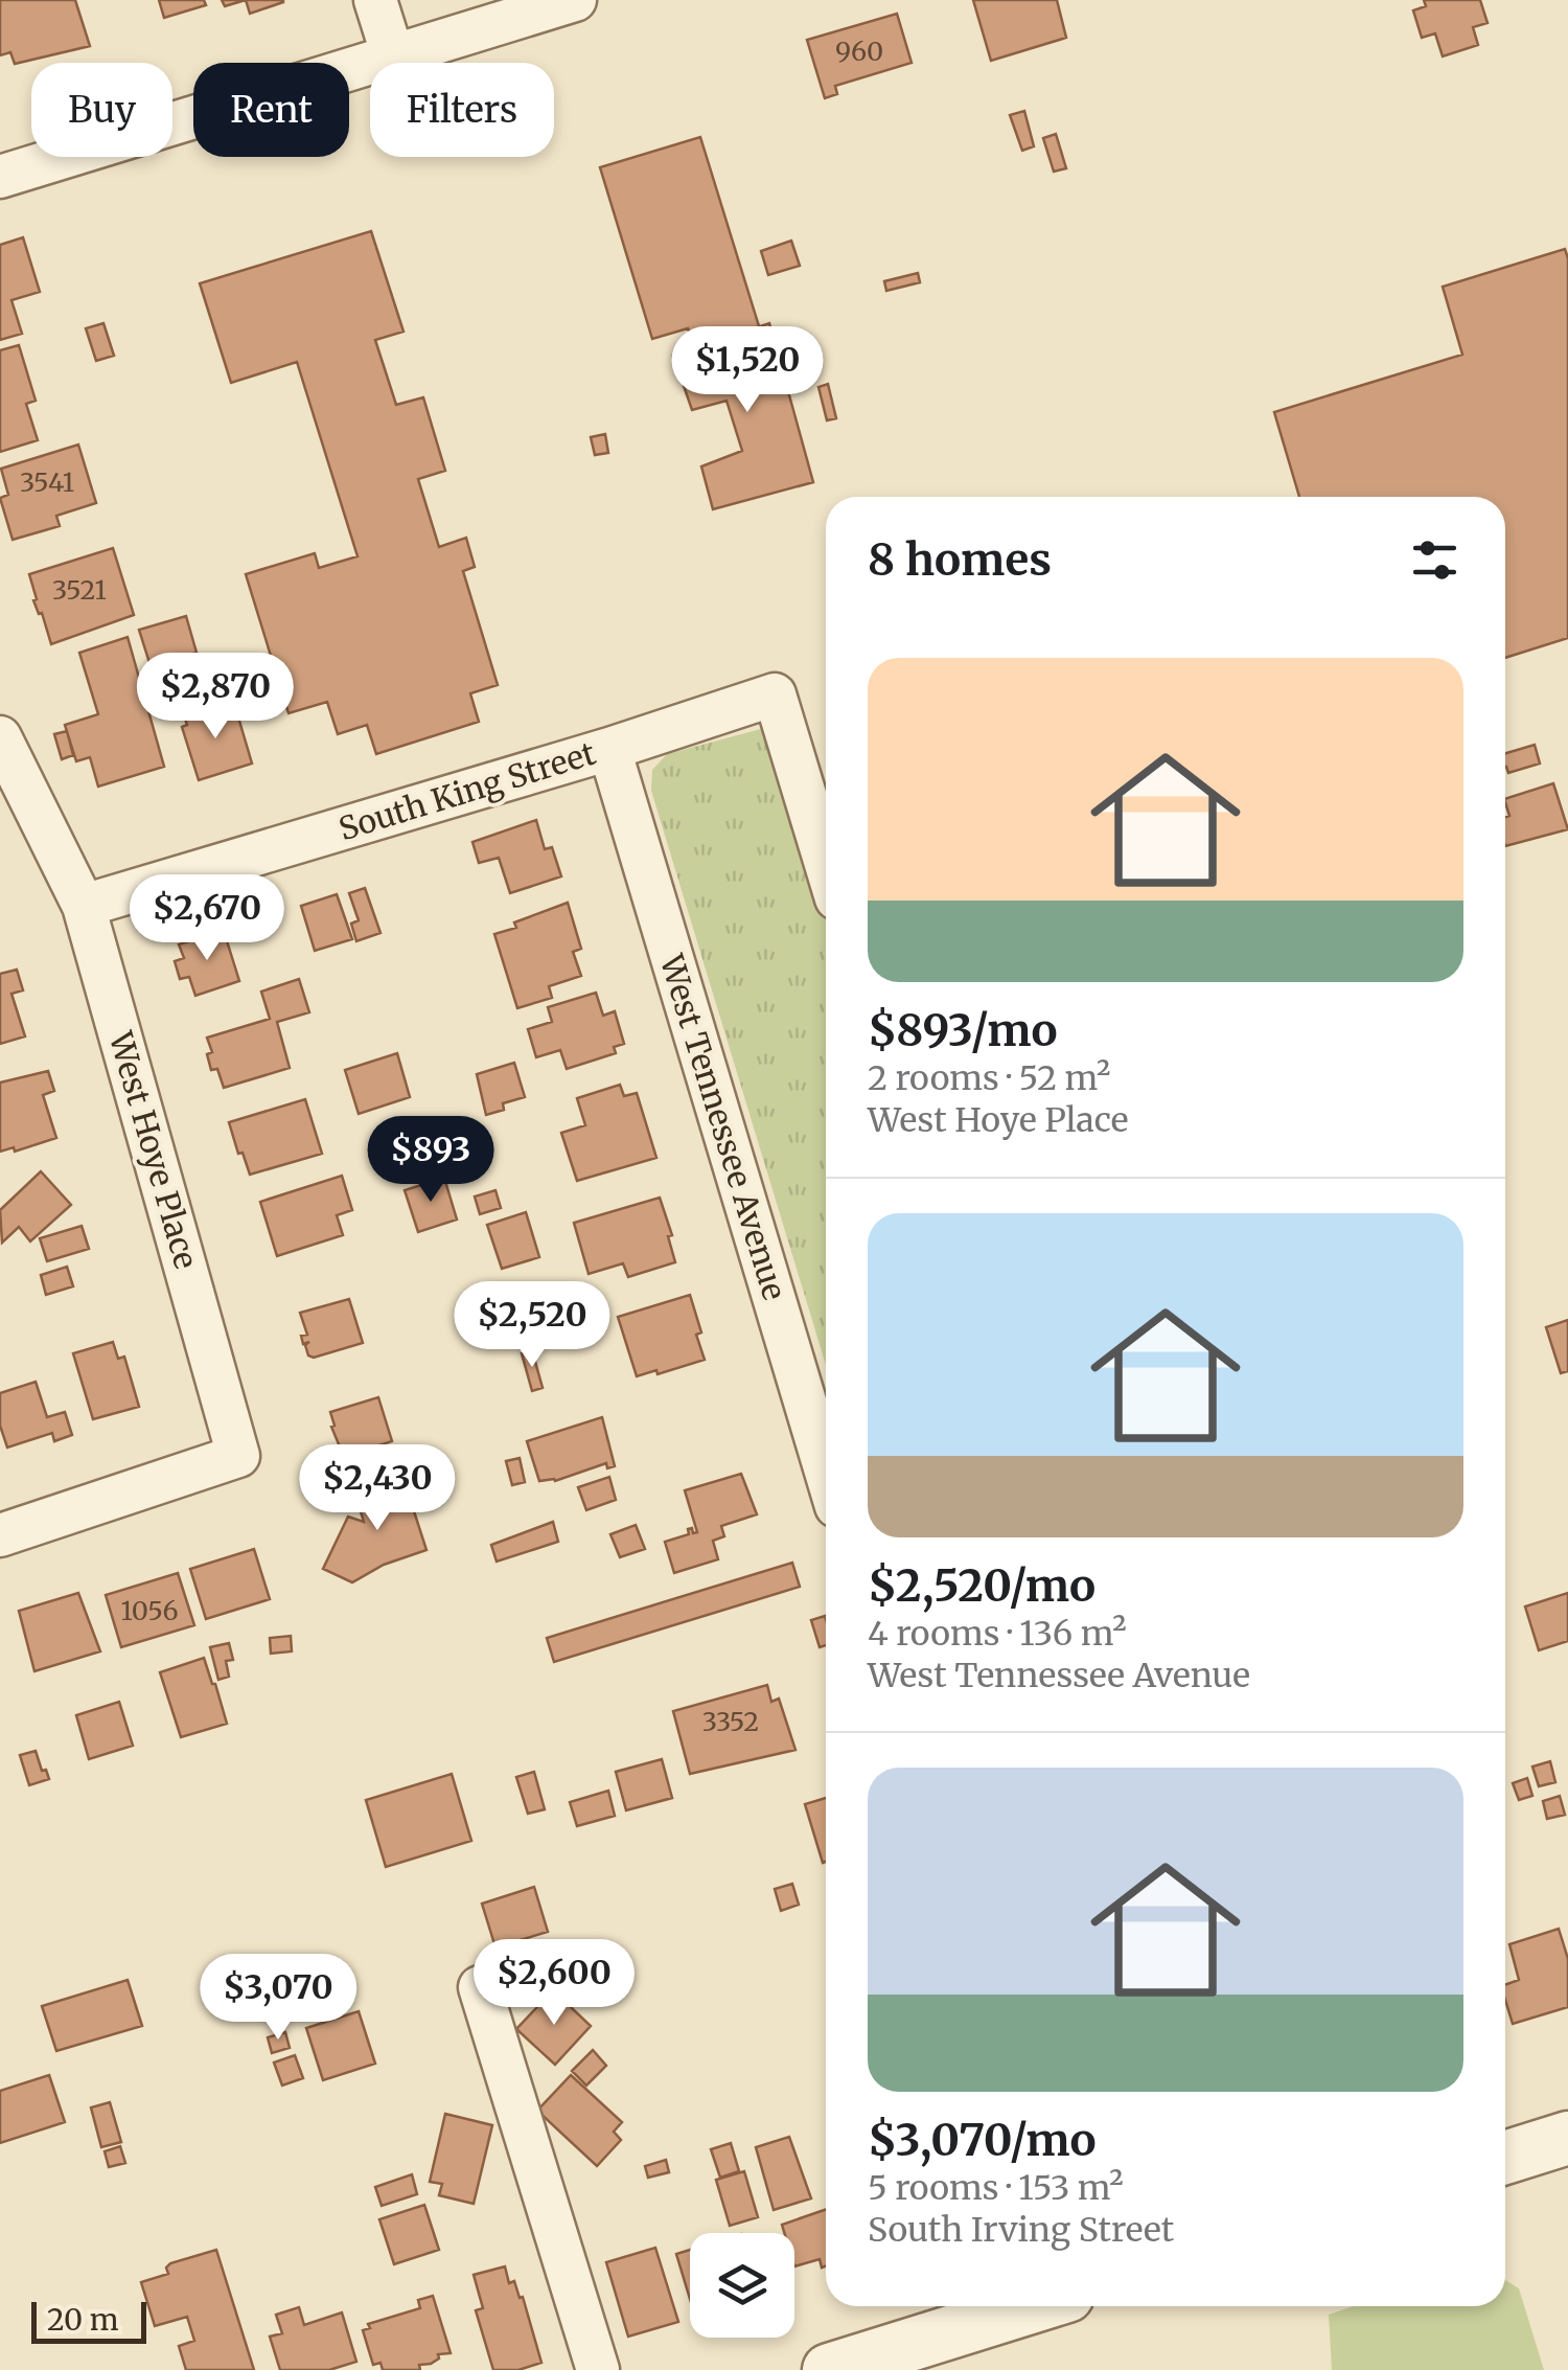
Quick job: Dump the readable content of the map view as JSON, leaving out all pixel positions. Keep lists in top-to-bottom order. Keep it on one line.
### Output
{"streets":{"street":["South King Street","West Tennessee Avenue","West Hoye Place"]},"crossings":[["South King Street","West Tennessee Avenue"],["South King Street","West Hoye Place"]],"house_numbers":["960","3541","3521","1056","3352"],"scale_bar":"20 m","page":{"chip":["Buy","Rent","Filters"],"price":["$1,520","$2,870","$2,670","$893","$2,520","$2,430","$2,600","$3,070"],"heading":"8 homes","list":[{"name":"$893/mo","note":"2 rooms · 52 m² · West Hoye Place"},{"name":"$2,520/mo","note":"4 rooms · 136 m² · West Tennessee Avenue"},{"name":"$3,070/mo","note":"5 rooms · 153 m² · South Irving Street"}],"scale":"20 m"}}
